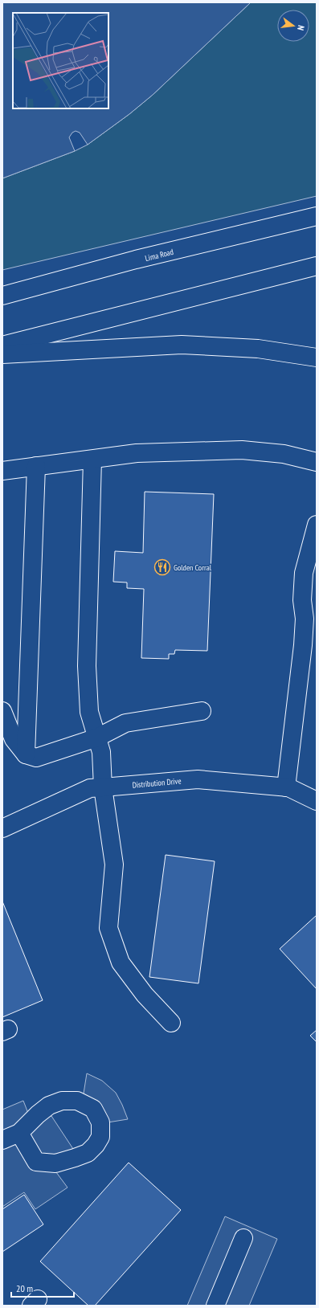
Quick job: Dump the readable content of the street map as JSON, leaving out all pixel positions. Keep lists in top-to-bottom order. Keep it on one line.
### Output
{"streets":{"main road":["Lima Road","Distribution Drive"]},"places":{"restaurant":["Golden Corral"]},"scale_bar":"20 m","north":"right"}
